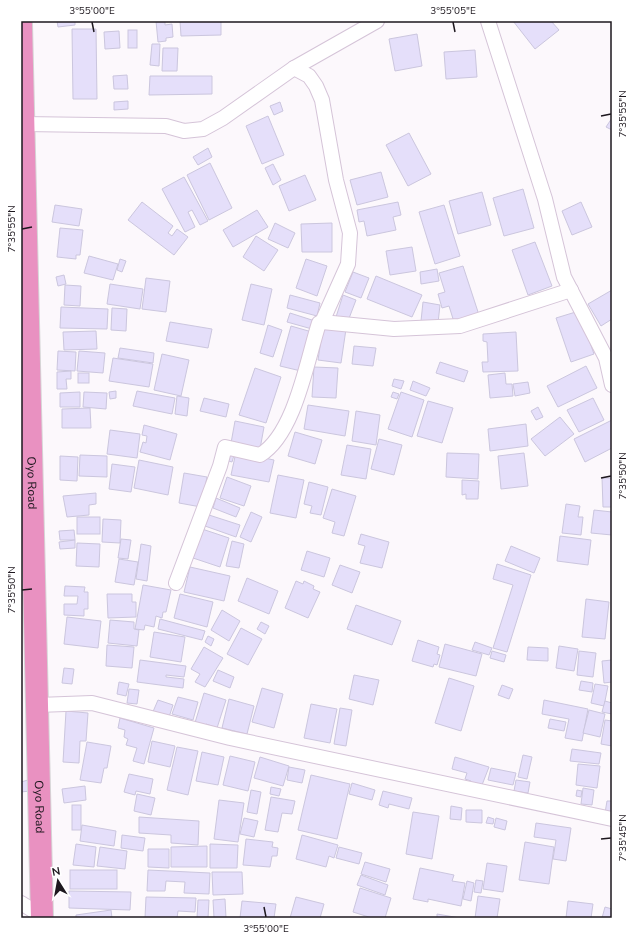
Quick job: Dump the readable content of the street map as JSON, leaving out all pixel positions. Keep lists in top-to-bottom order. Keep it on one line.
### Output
{"streets":{"highway":["Oyo Road"]},"north":"top","coordinates":["3°55'00\"E","3°55'05\"E","7°35'55\"N","7°35'50\"N","7°35'45\"N"]}
